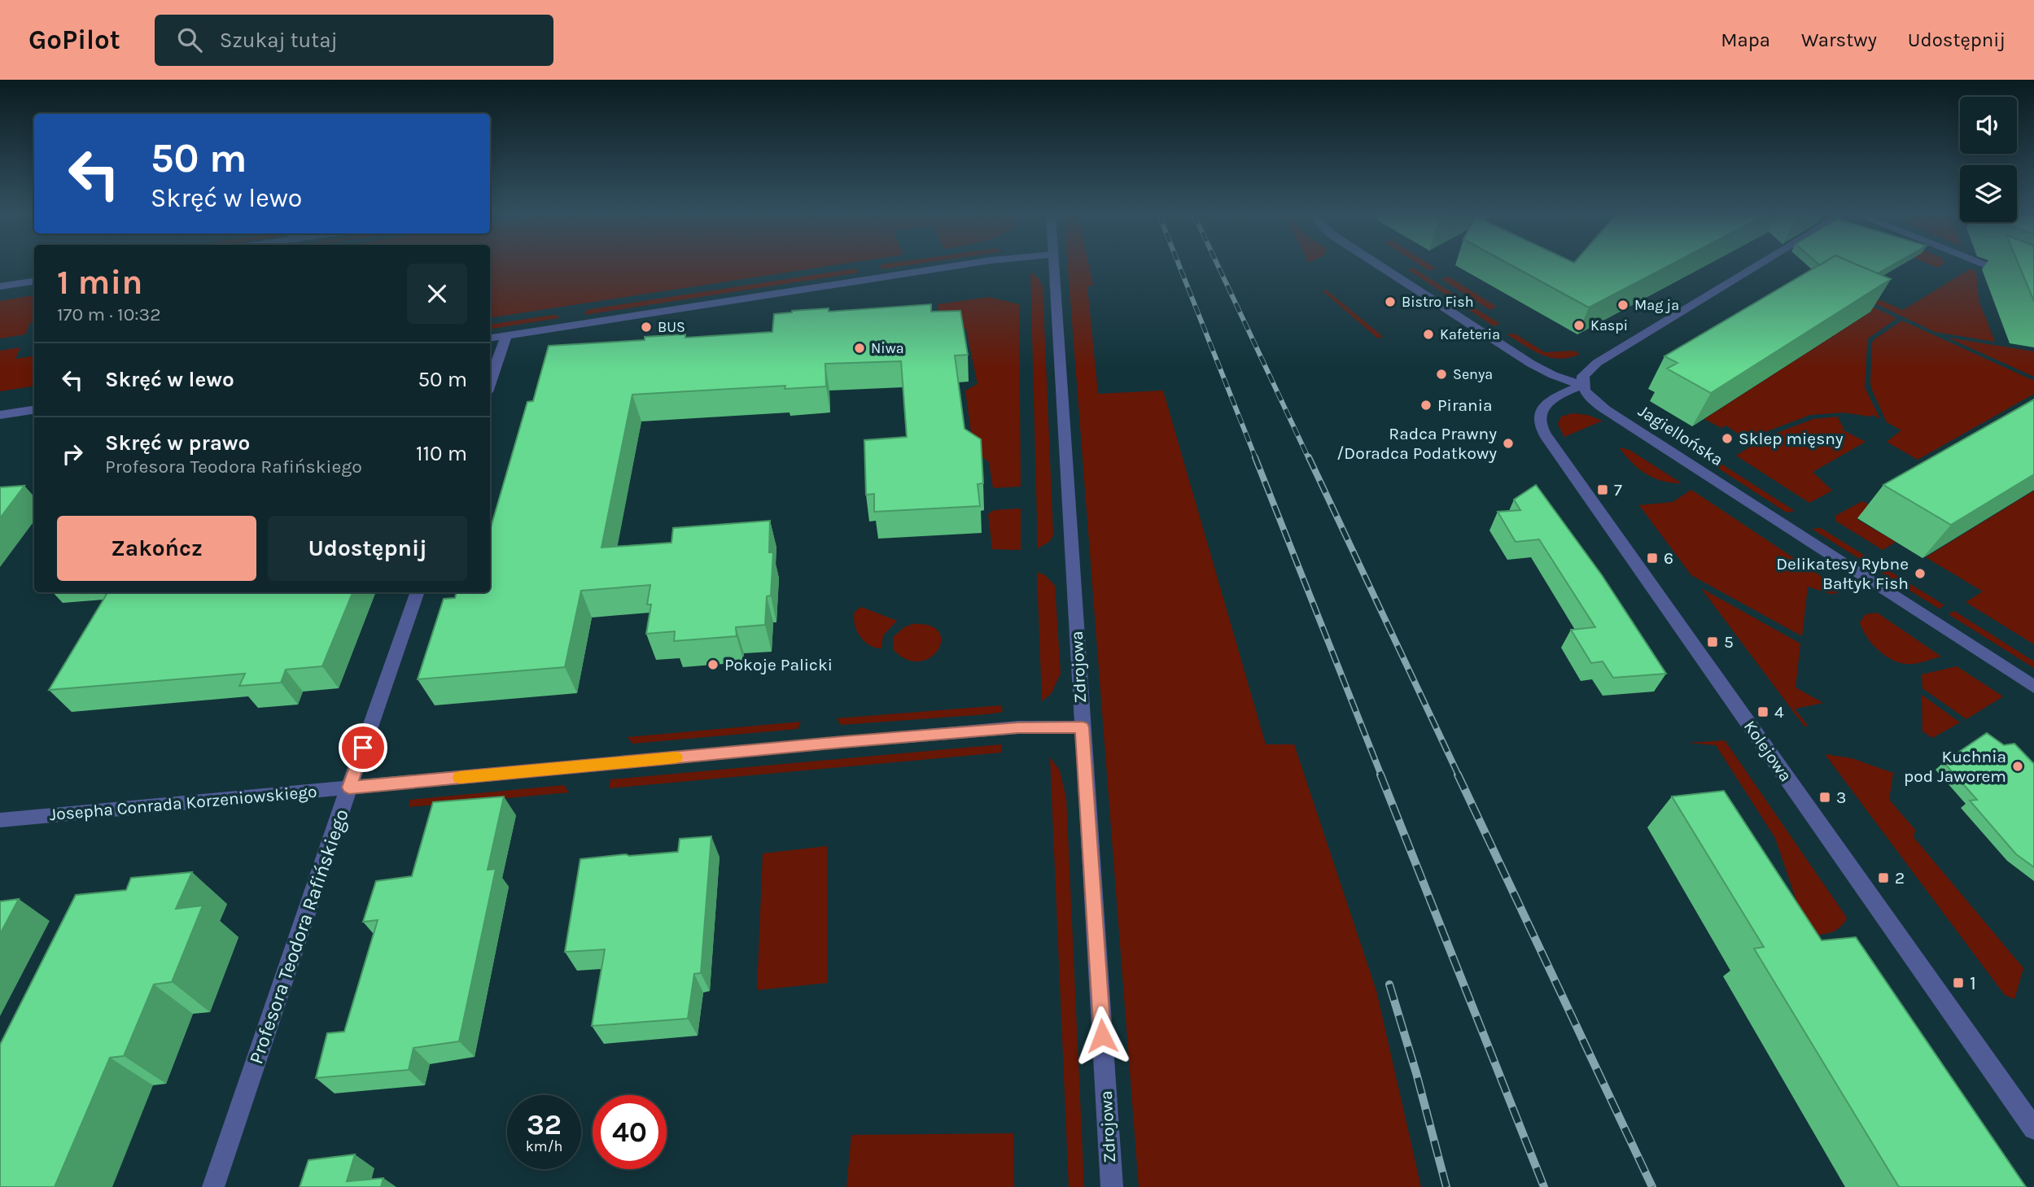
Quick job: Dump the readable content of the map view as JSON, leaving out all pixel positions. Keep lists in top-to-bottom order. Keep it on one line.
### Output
{"streets":{"street":["Jagiellońska","Zdrojowa","Kolejowa","Josepha Conrada Korzeniowskiego","Profesora Teodora Rafińskiego"]},"crossings":[["Jagiellońska","Kolejowa"],["Zdrojowa","Josepha Conrada Korzeniowskiego"],["Josepha Conrada Korzeniowskiego","Profesora Teodora Rafińskiego"]],"places":{"other":["Bistro Fish","Mag ja","Kaspi","BUS","Kafeteria","Niwa","Senya","Pirania","Sklep mięsny","Radca Prawny /Doradca Podatkowy","Delikatesy Rybne Bałtyk Fish","Pokoje Palicki","Kuchnia pod Jaworem"],"transit":["7","6","5","4","3","2","1"]},"page":{"header":"GoPilot","search":"Szukaj tutaj","nav":["Mapa","Warstwy","Udostępnij"],"turn":["50 m","Skręć w lewo"],"heading":["1 min","170 m · 10:32"],"list":[{"name":"Skręć w lewo","value":"50 m"},{"name":"Skręć w prawo","note":"Profesora Teodora Rafińskiego","value":"110 m"}],"buttons":["Zakończ","Udostępnij"],"speed":"32 km/h","limit":"40"}}
